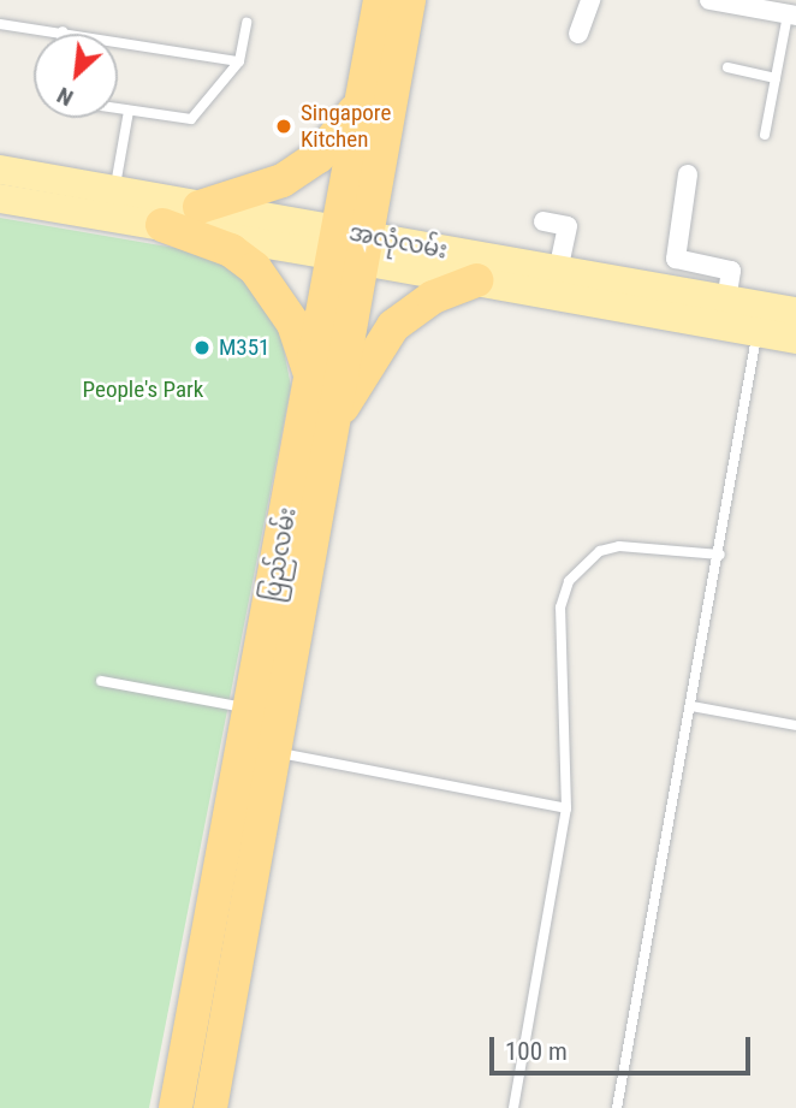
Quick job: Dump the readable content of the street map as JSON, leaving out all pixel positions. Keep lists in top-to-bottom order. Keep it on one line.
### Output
{"streets":{"highway":["ပြည်လမ်း"],"main road":["အလုံလမ်း"]},"crossings":[["အလုံလမ်း","ပြည်လမ်း"]],"parks":["People's Park"],"places":["Singapore Kitchen","M351"],"scale_bar":"100 m","north":"bottom left"}
